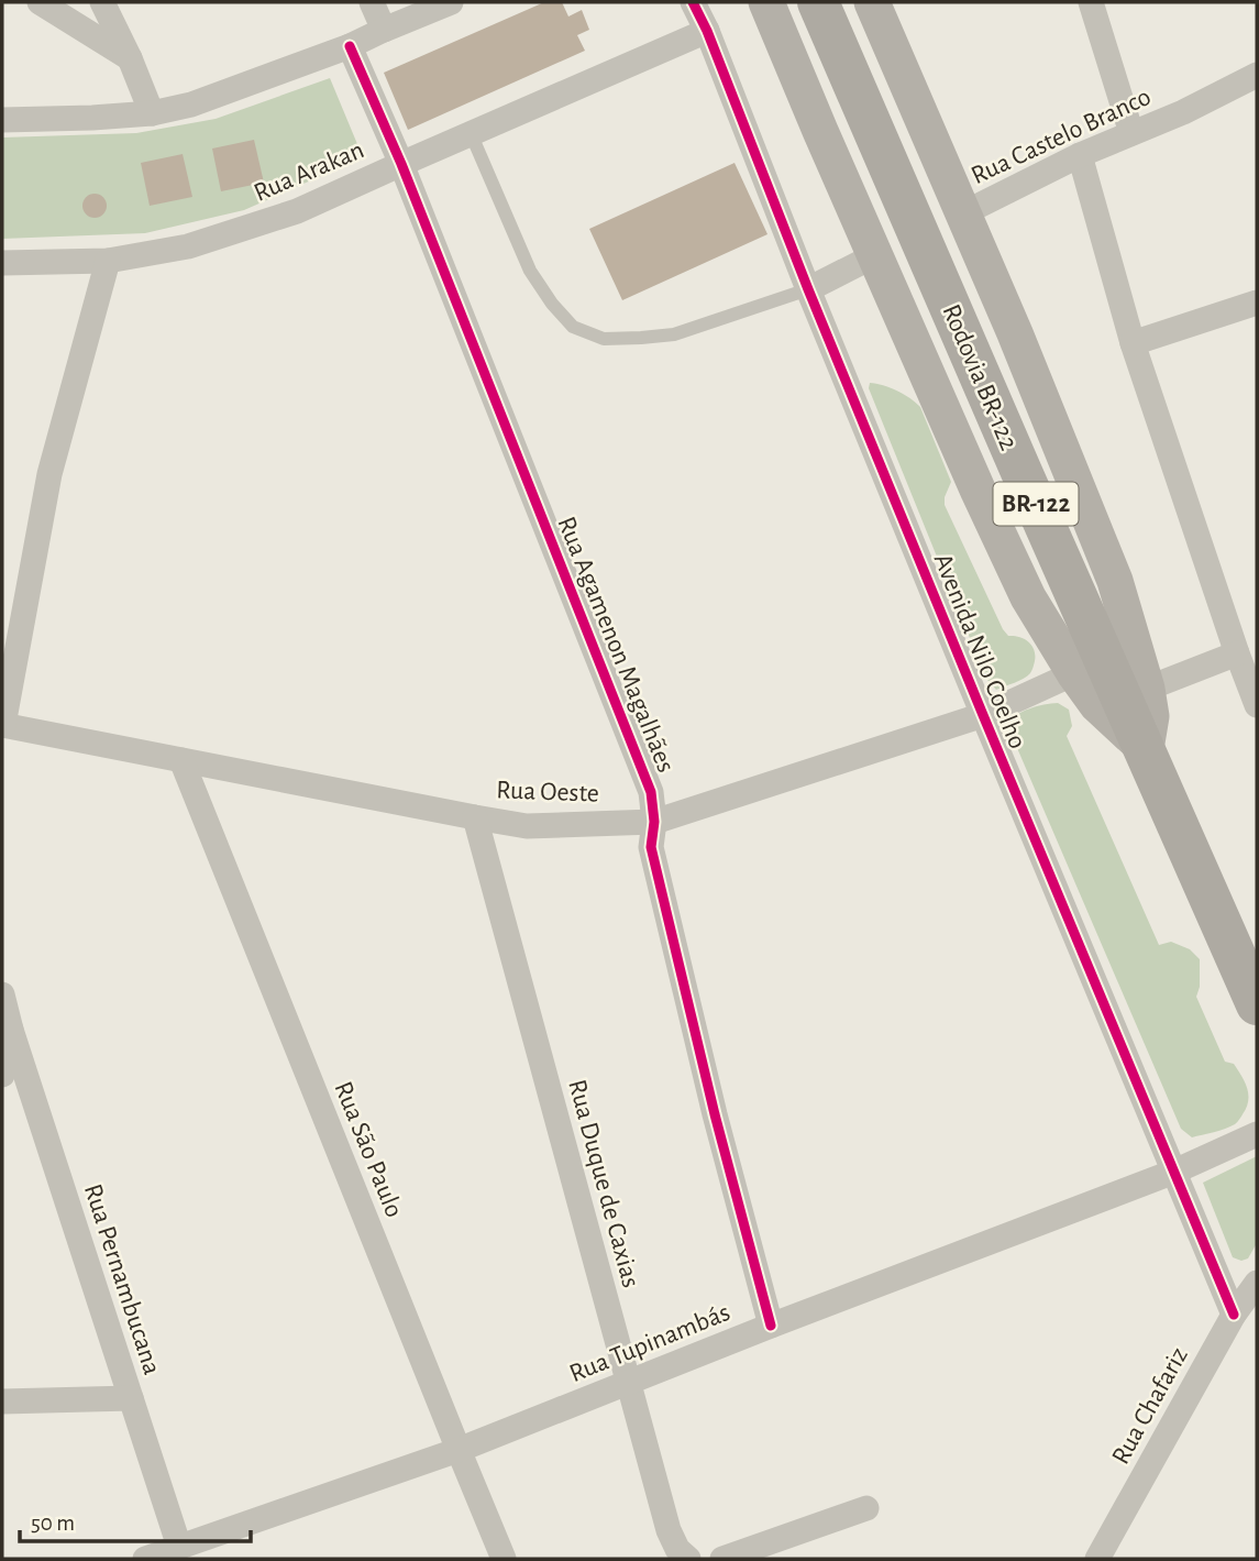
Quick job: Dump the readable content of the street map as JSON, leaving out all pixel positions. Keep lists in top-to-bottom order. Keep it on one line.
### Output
{"streets":{"highway":["Rodovia BR-122","BR-122"],"street":["Rua Castelo Branco","Rua Arakan","Rua Agamenon Magalhães","Avenida Nilo Coelho","Rua Oeste","Rua São Paulo","Rua Duque de Caxias","Rua Pernambucana","Rua Tupinambás","Rua Chafariz"]},"crossings":[["Rua Arakan","Rua Agamenon Magalhães"],["Rua Arakan","Avenida Nilo Coelho"],["Rua Agamenon Magalhães","Rua Oeste"],["Rua Agamenon Magalhães","Rua Tupinambás"],["Avenida Nilo Coelho","Rua Oeste"],["Avenida Nilo Coelho","Rua Tupinambás"],["Avenida Nilo Coelho","Rua Chafariz"],["Rua Oeste","Rua São Paulo"],["Rua Oeste","Rua Duque de Caxias"],["Rua São Paulo","Rua Tupinambás"],["Rua Duque de Caxias","Rua Tupinambás"],["Rua Pernambucana","Rua Tupinambás"]],"scale_bar":"50 m"}
